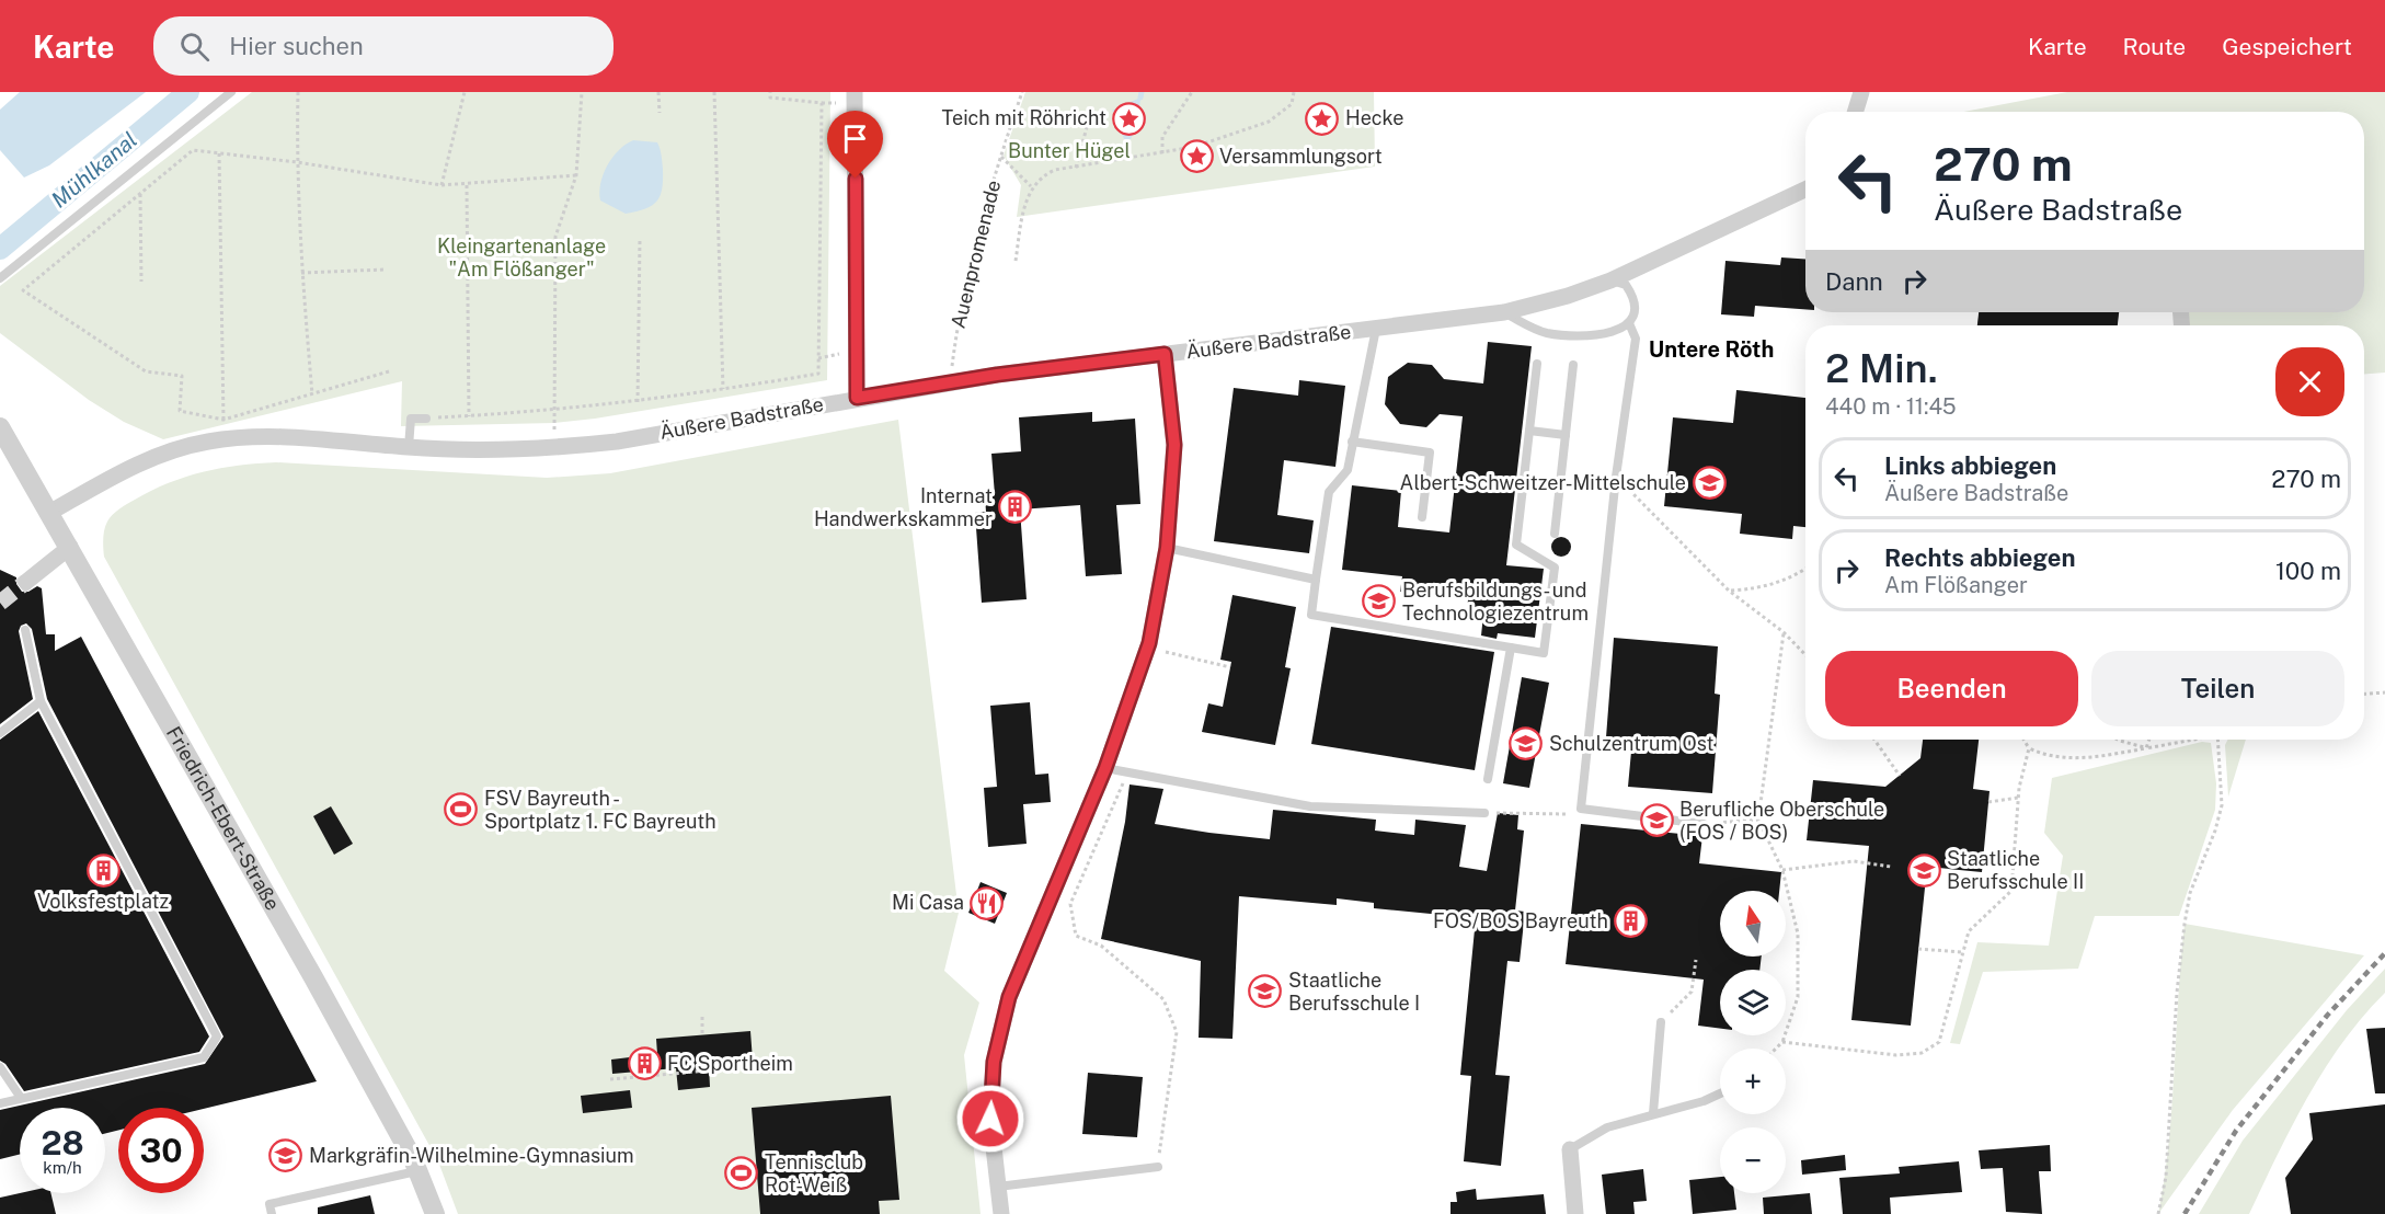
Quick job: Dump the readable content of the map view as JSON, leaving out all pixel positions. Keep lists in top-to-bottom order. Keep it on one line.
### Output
{"streets":{"street":["Äußere Badstraße","Friedrich-Ebert-Straße"],"path":["Auenpromenade"]},"crossings":[["Auenpromenade","Äußere Badstraße"],["Äußere Badstraße","Friedrich-Ebert-Straße"]],"districts":["Untere Röth"],"water":["Mühlkanal"],"parks":["Bunter Hügel","Kleingartenanlage \"Am Flößanger\""],"places":{"place":["Teich mit Röhricht","Hecke","Versammlungsort"],"school or university":["Albert-Schweitzer-Mittelschule","Berufsbildungs- und Technologiezentrum","Schulzentrum Ost","Berufliche Oberschule (FOS / BOS)","Staatliche Berufsschule II","Staatliche Berufsschule I","Markgräfin-Wilhelmine-Gymnasium"],"building":["Internat Handwerkskammer","Volksfestplatz","FOS/BOS Bayreuth","FC Sportheim"],"sports":["FSV Bayreuth - Sportplatz 1. FC Bayreuth","Tennisclub Rot-Weiß"],"restaurant":["Mi Casa"]},"north":"top","page":{"header":"Karte","search":"Hier suchen","nav":["Karte","Route","Gespeichert"],"turn":["270 m","Äußere Badstraße"],"then":"Dann","heading":["2 Min.","440 m · 11:45"],"list":[{"name":"Links abbiegen","note":"Äußere Badstraße","value":"270 m"},{"name":"Rechts abbiegen","note":"Am Flößanger","value":"100 m"}],"buttons":["Beenden","Teilen"],"map_buttons":["+","−"],"speed":"28 km/h","limit":"30"}}
